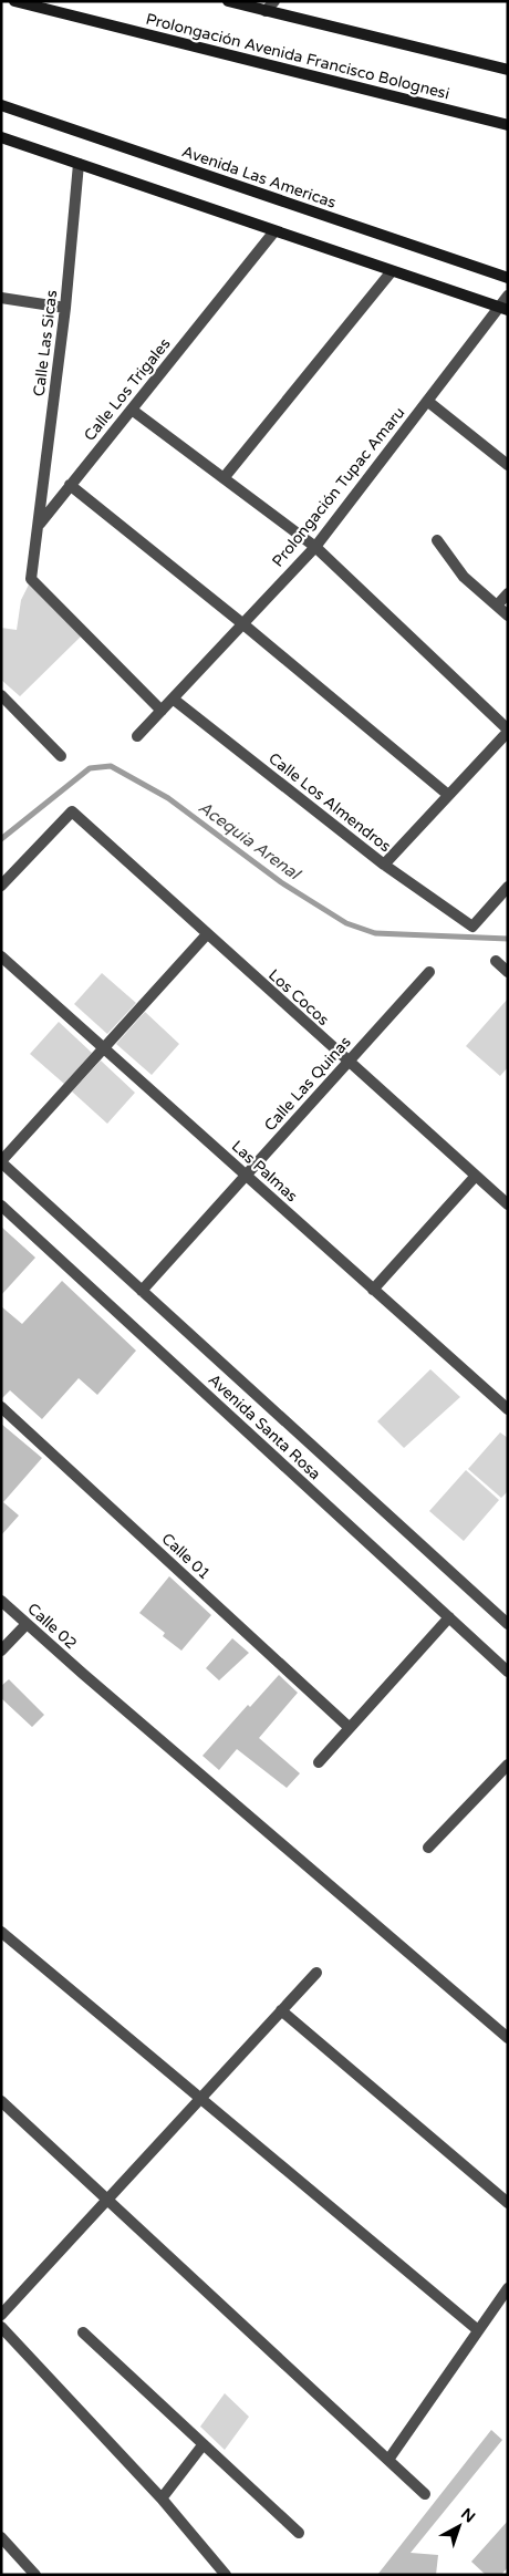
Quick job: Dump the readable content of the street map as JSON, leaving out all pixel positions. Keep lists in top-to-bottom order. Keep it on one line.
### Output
{"streets":{"street":["Prolongación Avenida Francisco Bolognesi","Avenida Las Americas","Calle Las Sicas","Calle Los Trigales","Prolongación Tupac Amaru","Calle Los Almendros","Los Cocos","Calle Las Quinas","Las Palmas","Avenida Santa Rosa","Calle 01","Calle 02"]},"crossings":[["Calle Las Sicas","Calle Los Trigales"],["Calle Los Trigales","Prolongación Tupac Amaru"],["Prolongación Tupac Amaru","Calle Los Almendros"],["Los Cocos","Calle Las Quinas"],["Calle Las Quinas","Las Palmas"],["Calle Las Quinas","Avenida Santa Rosa"]],"water":["Acequia Arenal"],"north":"top right"}
